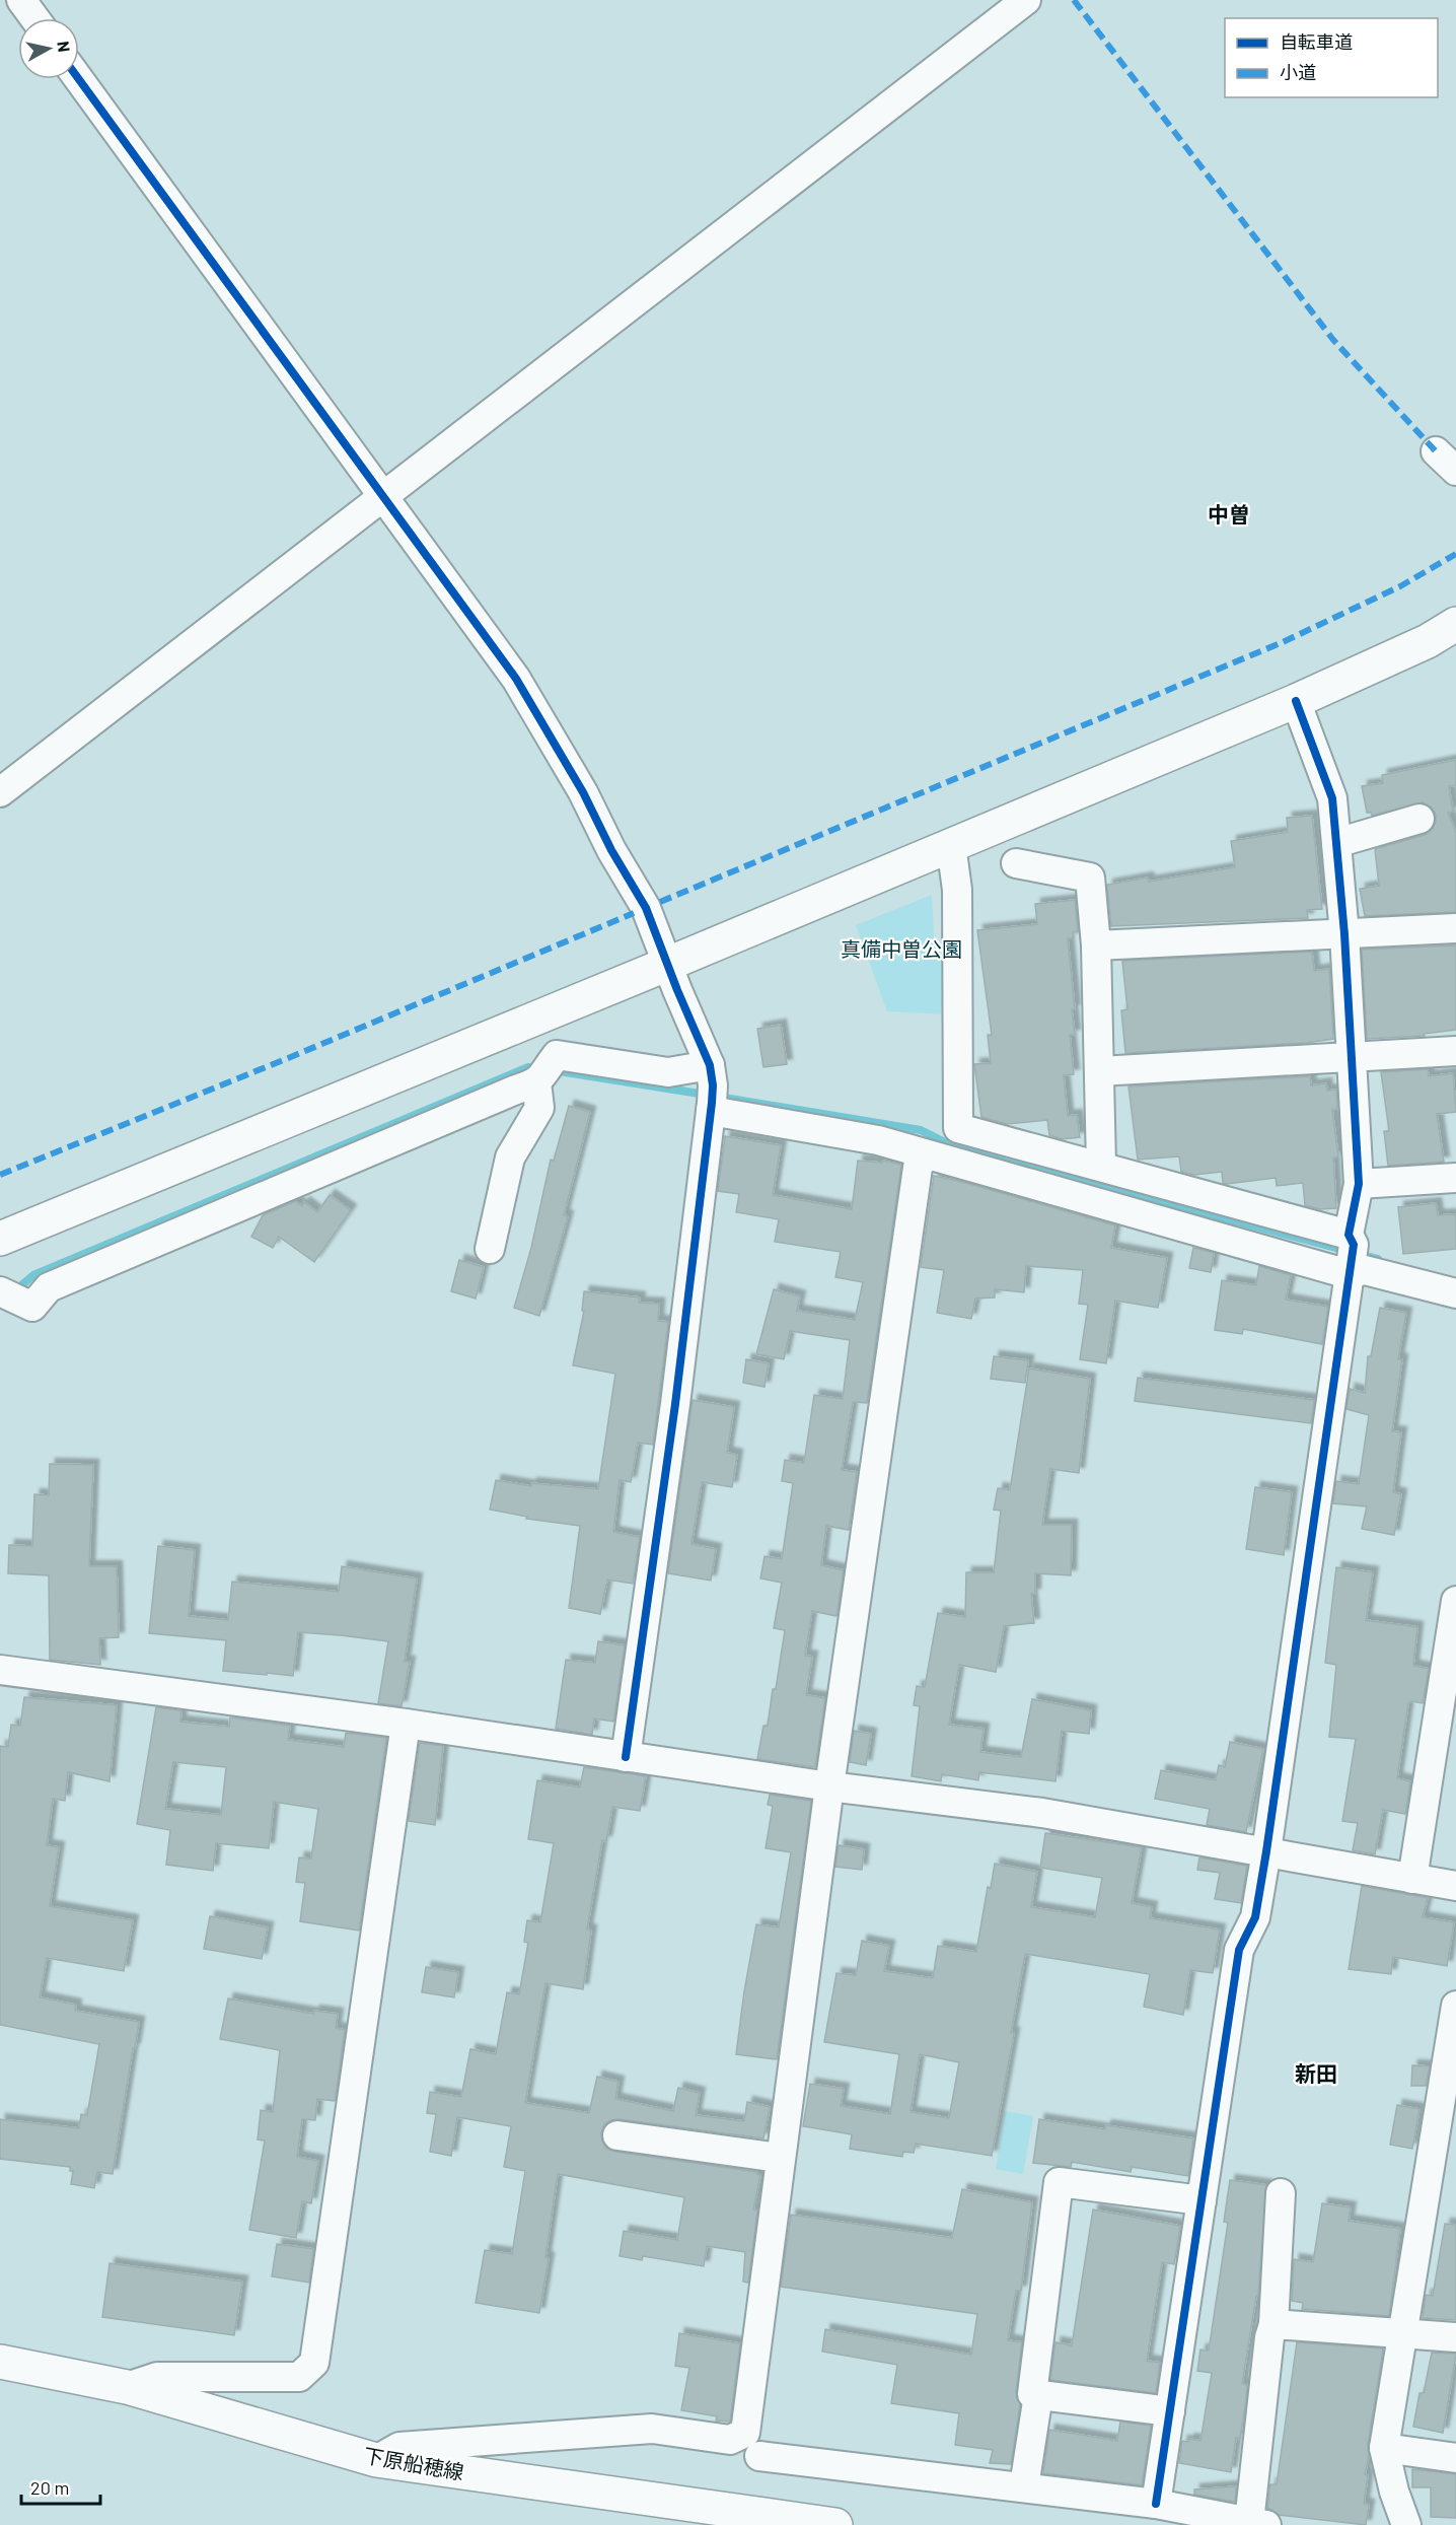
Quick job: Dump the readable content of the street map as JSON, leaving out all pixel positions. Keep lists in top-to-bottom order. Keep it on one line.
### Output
{"streets":{"street":["下原船穂線"]},"districts":["中曽","新田"],"parks":["真備中曽公園"],"legend":["自転車道","小道"],"scale_bar":"20 m","north":"right"}
